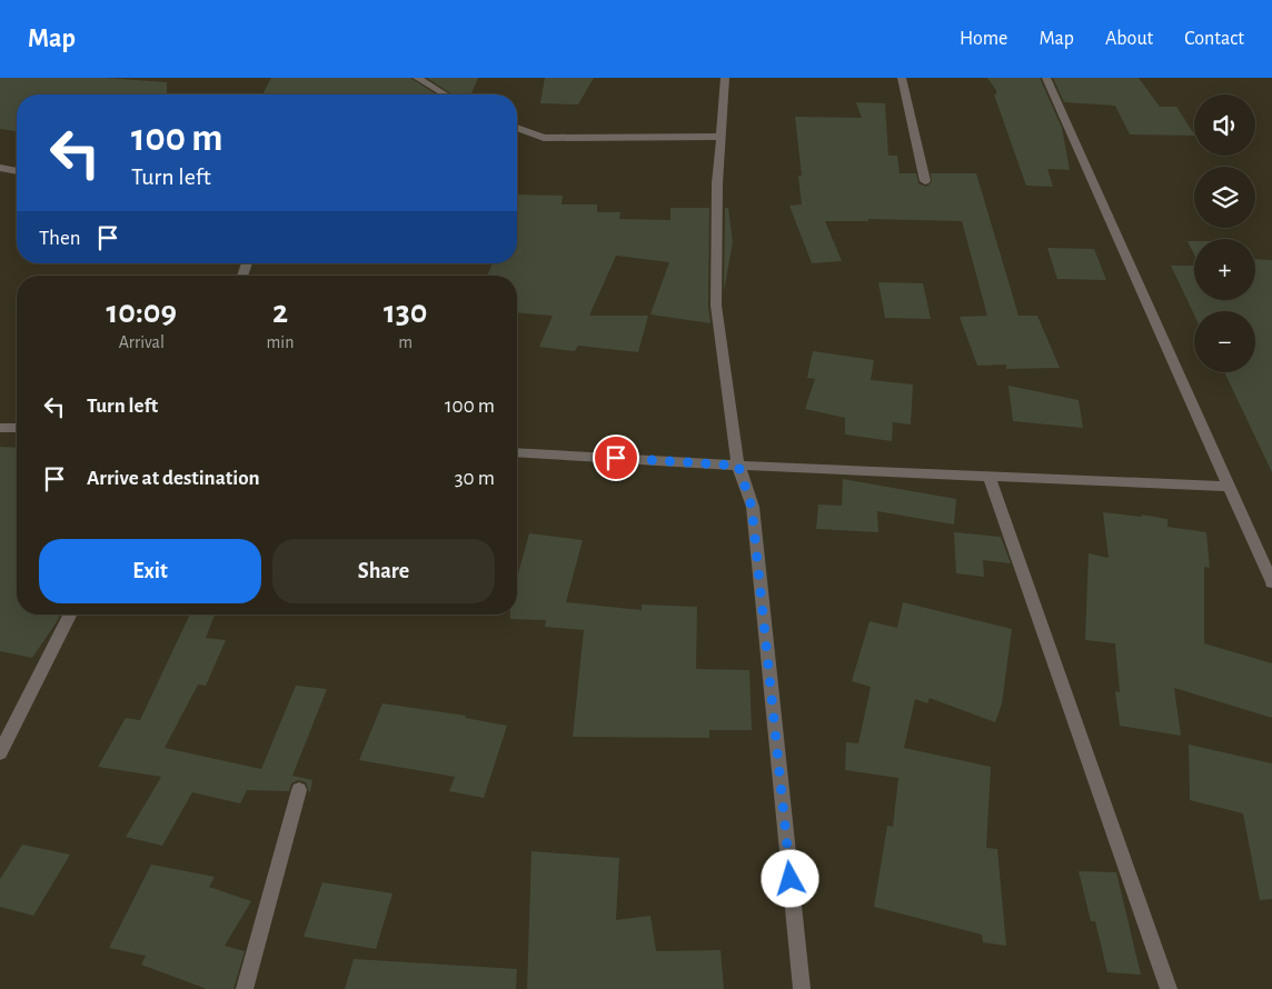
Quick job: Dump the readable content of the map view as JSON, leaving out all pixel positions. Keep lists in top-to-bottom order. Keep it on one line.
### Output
{"page":{"header":"Map","nav":["Home","Map","About","Contact"],"map_buttons":["+","−"],"turn":["100 m","Turn left"],"then":"Then","eta":["10:09","Arrival","2","min","130","m"],"list":[{"name":"Turn left","value":"100 m"},{"name":"Arrive at destination","value":"30 m"}],"buttons":["Exit","Share"]}}
